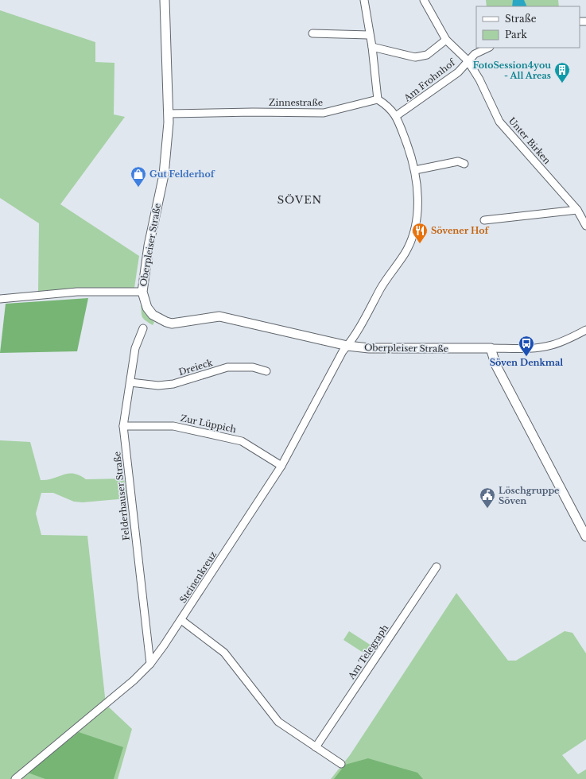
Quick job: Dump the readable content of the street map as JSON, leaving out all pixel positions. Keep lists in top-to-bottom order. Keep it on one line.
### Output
{"streets":{"main road":["Oberpleiser Straße"],"street":["Am Frohnhof","Zinnestraße","Unter Birken","Dreieck","Zur Lüppich","Felderhauser Straße","Steinenkreuz","Am Telegraph"]},"crossings":[["Am Frohnhof","Unter Birken"],["Zinnestraße","Oberpleiser Straße"],["Oberpleiser Straße","Steinenkreuz"],["Dreieck","Felderhauser Straße"],["Zur Lüppich","Felderhauser Straße"],["Zur Lüppich","Steinenkreuz"],["Felderhauser Straße","Steinenkreuz"]],"districts":["SÖVEN"],"places":{"building":["FotoSession4you - All Areas"],"shop":["Gut Felderhof"],"restaurant":["Sövener Hof"],"bus stop":["Söven Denkmal"],"public building":["Löschgruppe Söven"]},"legend":["Straße","Park"]}
